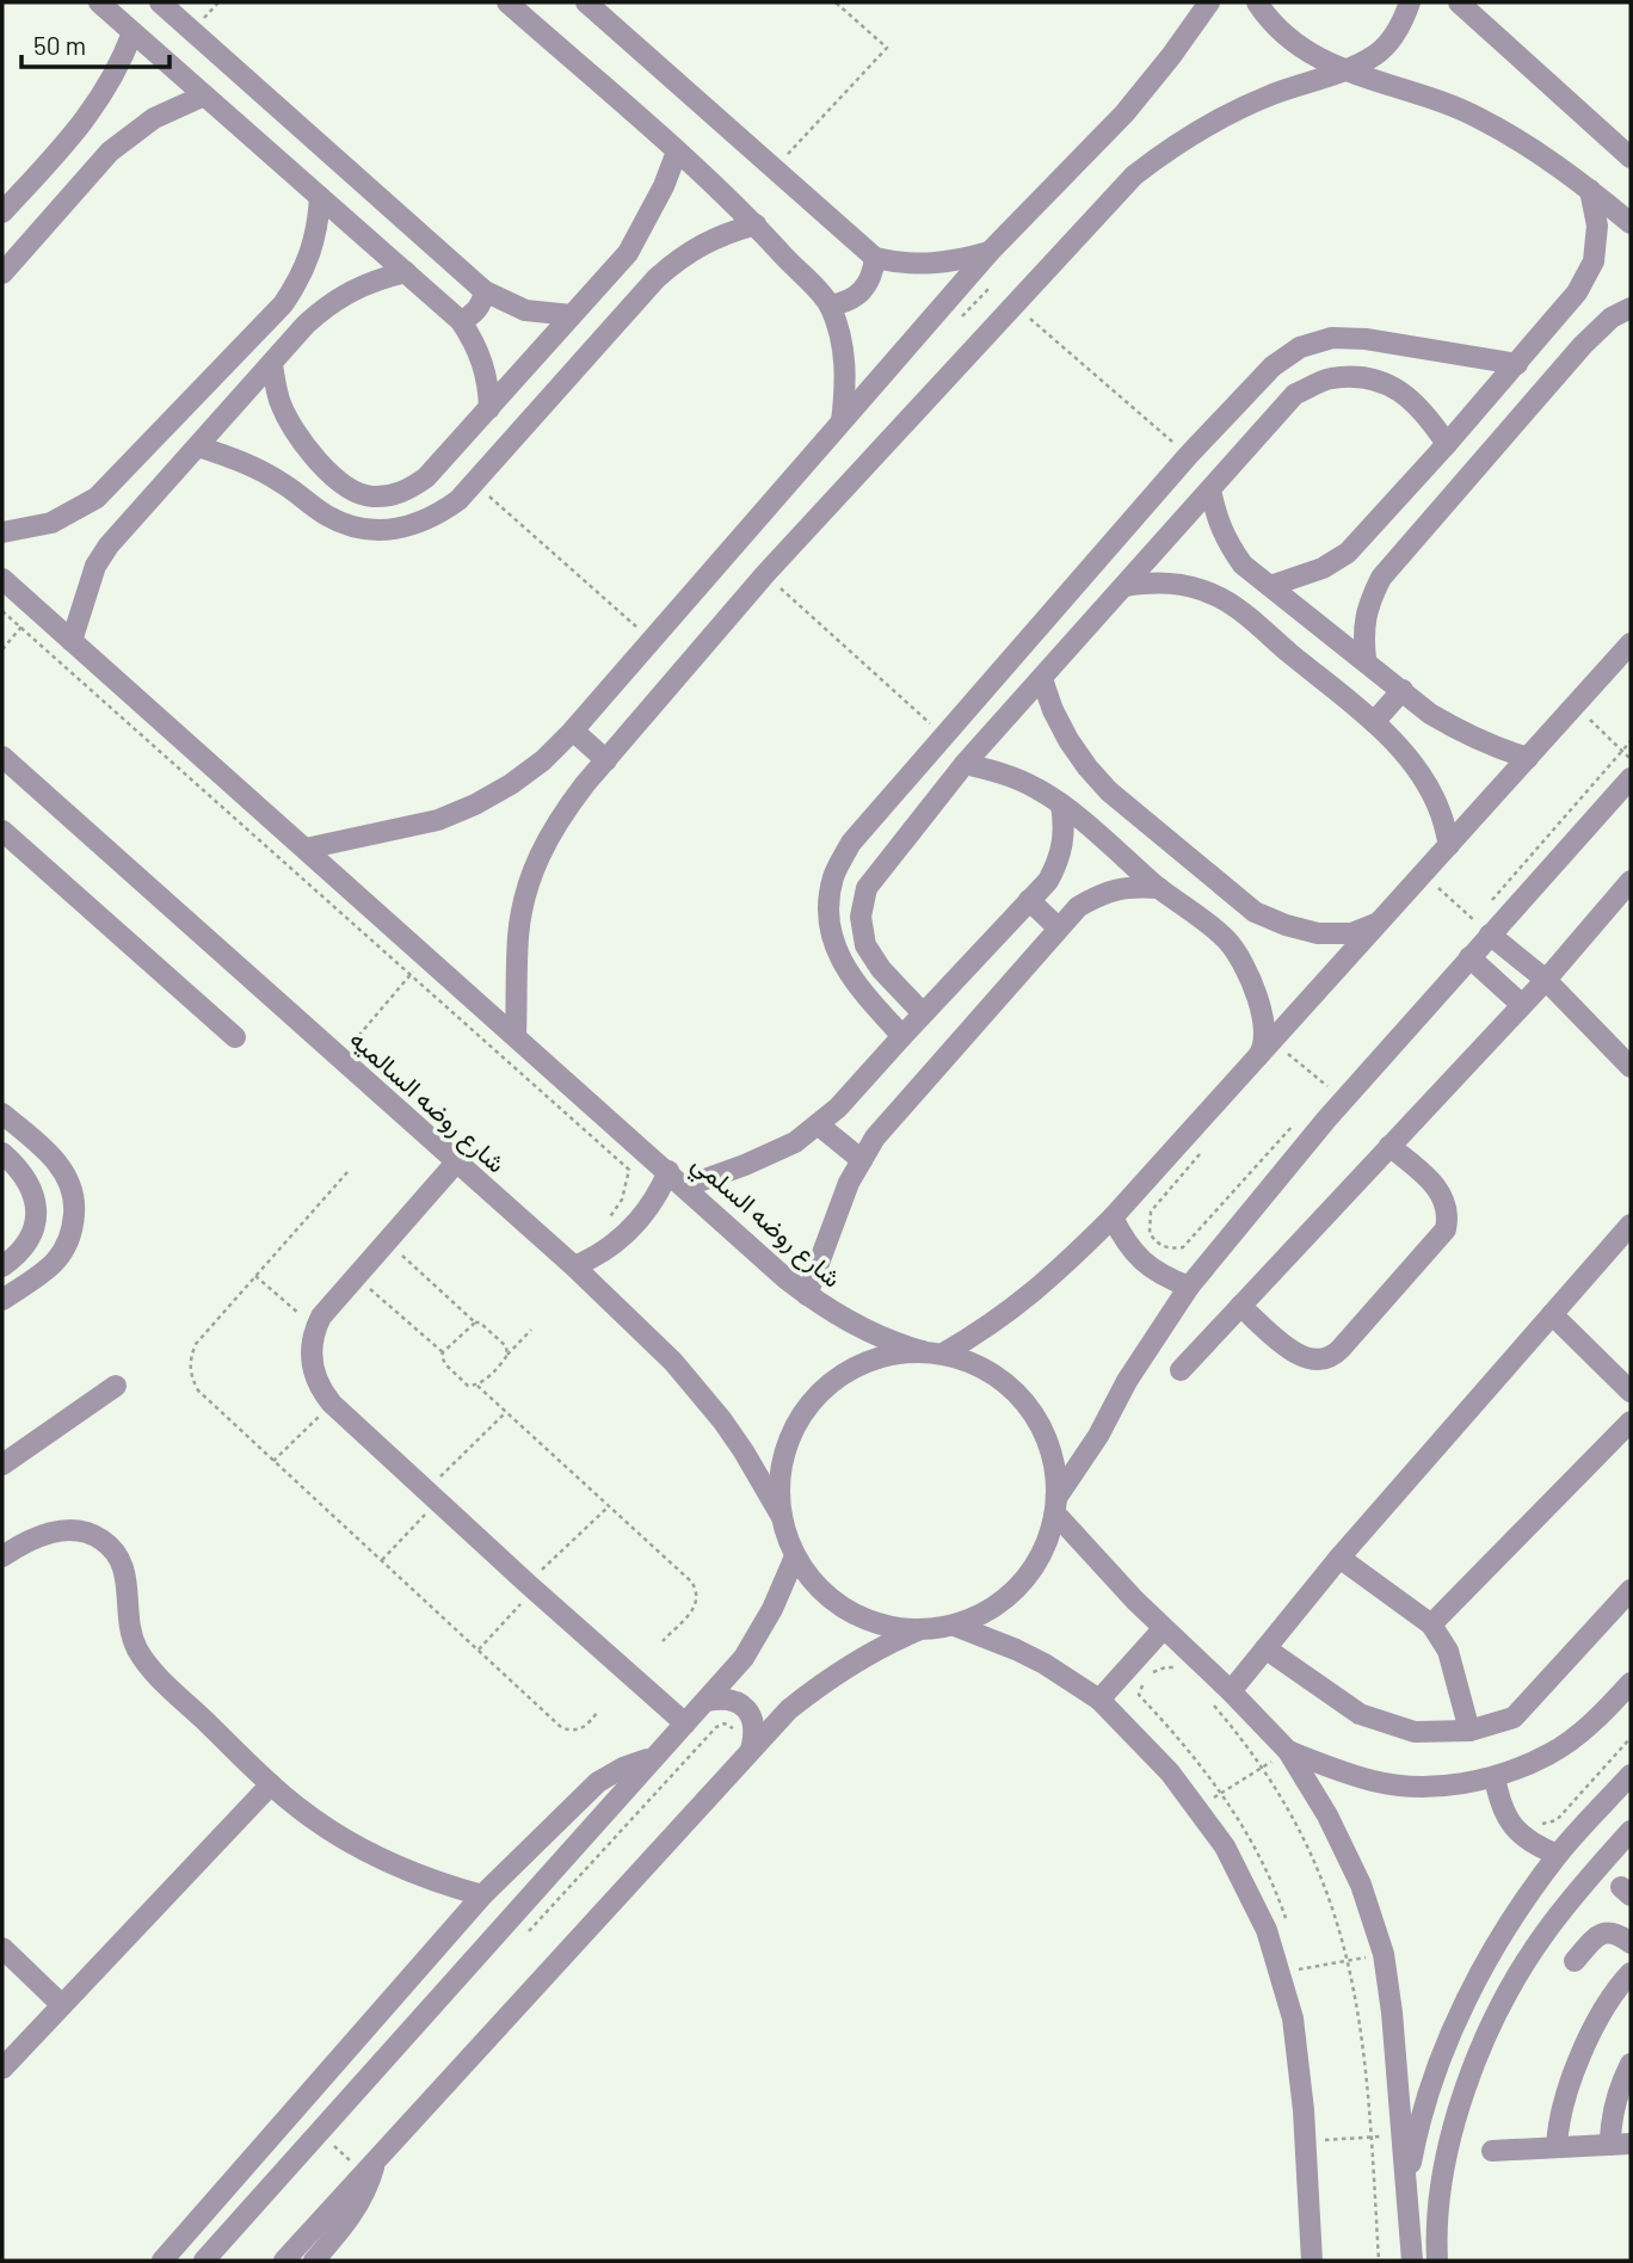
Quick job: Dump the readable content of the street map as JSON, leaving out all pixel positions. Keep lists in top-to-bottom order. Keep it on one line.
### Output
{"streets":{"street":["شارع روضه السالميه","شارع روضه السلمي"]},"crossings":[["شارع روضه السالميه","شارع روضه السلمي"]],"scale_bar":"50 m"}
